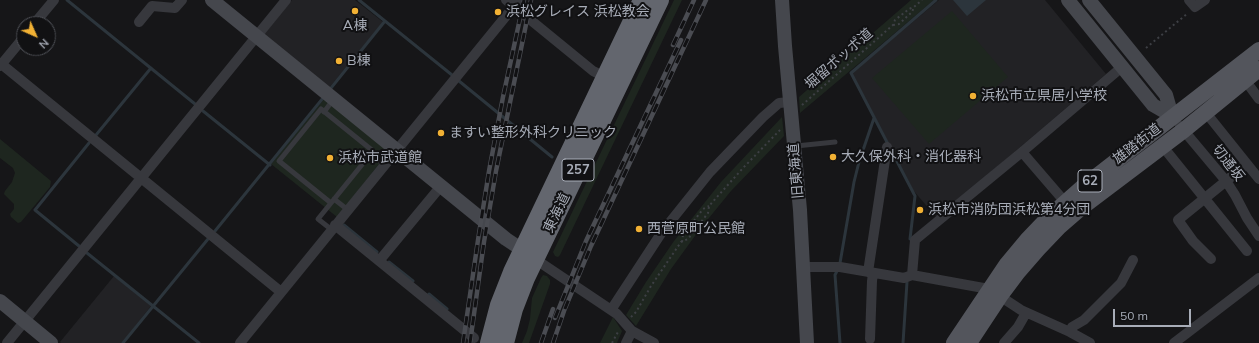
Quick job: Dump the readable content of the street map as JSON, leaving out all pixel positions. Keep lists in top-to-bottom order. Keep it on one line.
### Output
{"streets":{"highway":["257","東海道"],"main road":["雄踏街道","62"],"street":["切通坂","旧東海道"],"path":["堀留ポッポ道"]},"crossings":[["堀留ポッポ道","旧東海道"],["雄踏街道","切通坂"]],"places":["A棟","浜松グレイス 浜松教会","B棟","浜松市立県居小学校","ますい整形外科クリニック","大久保外科・消化器科","浜松市武道館","浜松市消防団浜松第4分団","西菅原町公民館"],"scale_bar":"50 m","north":"bottom right"}
